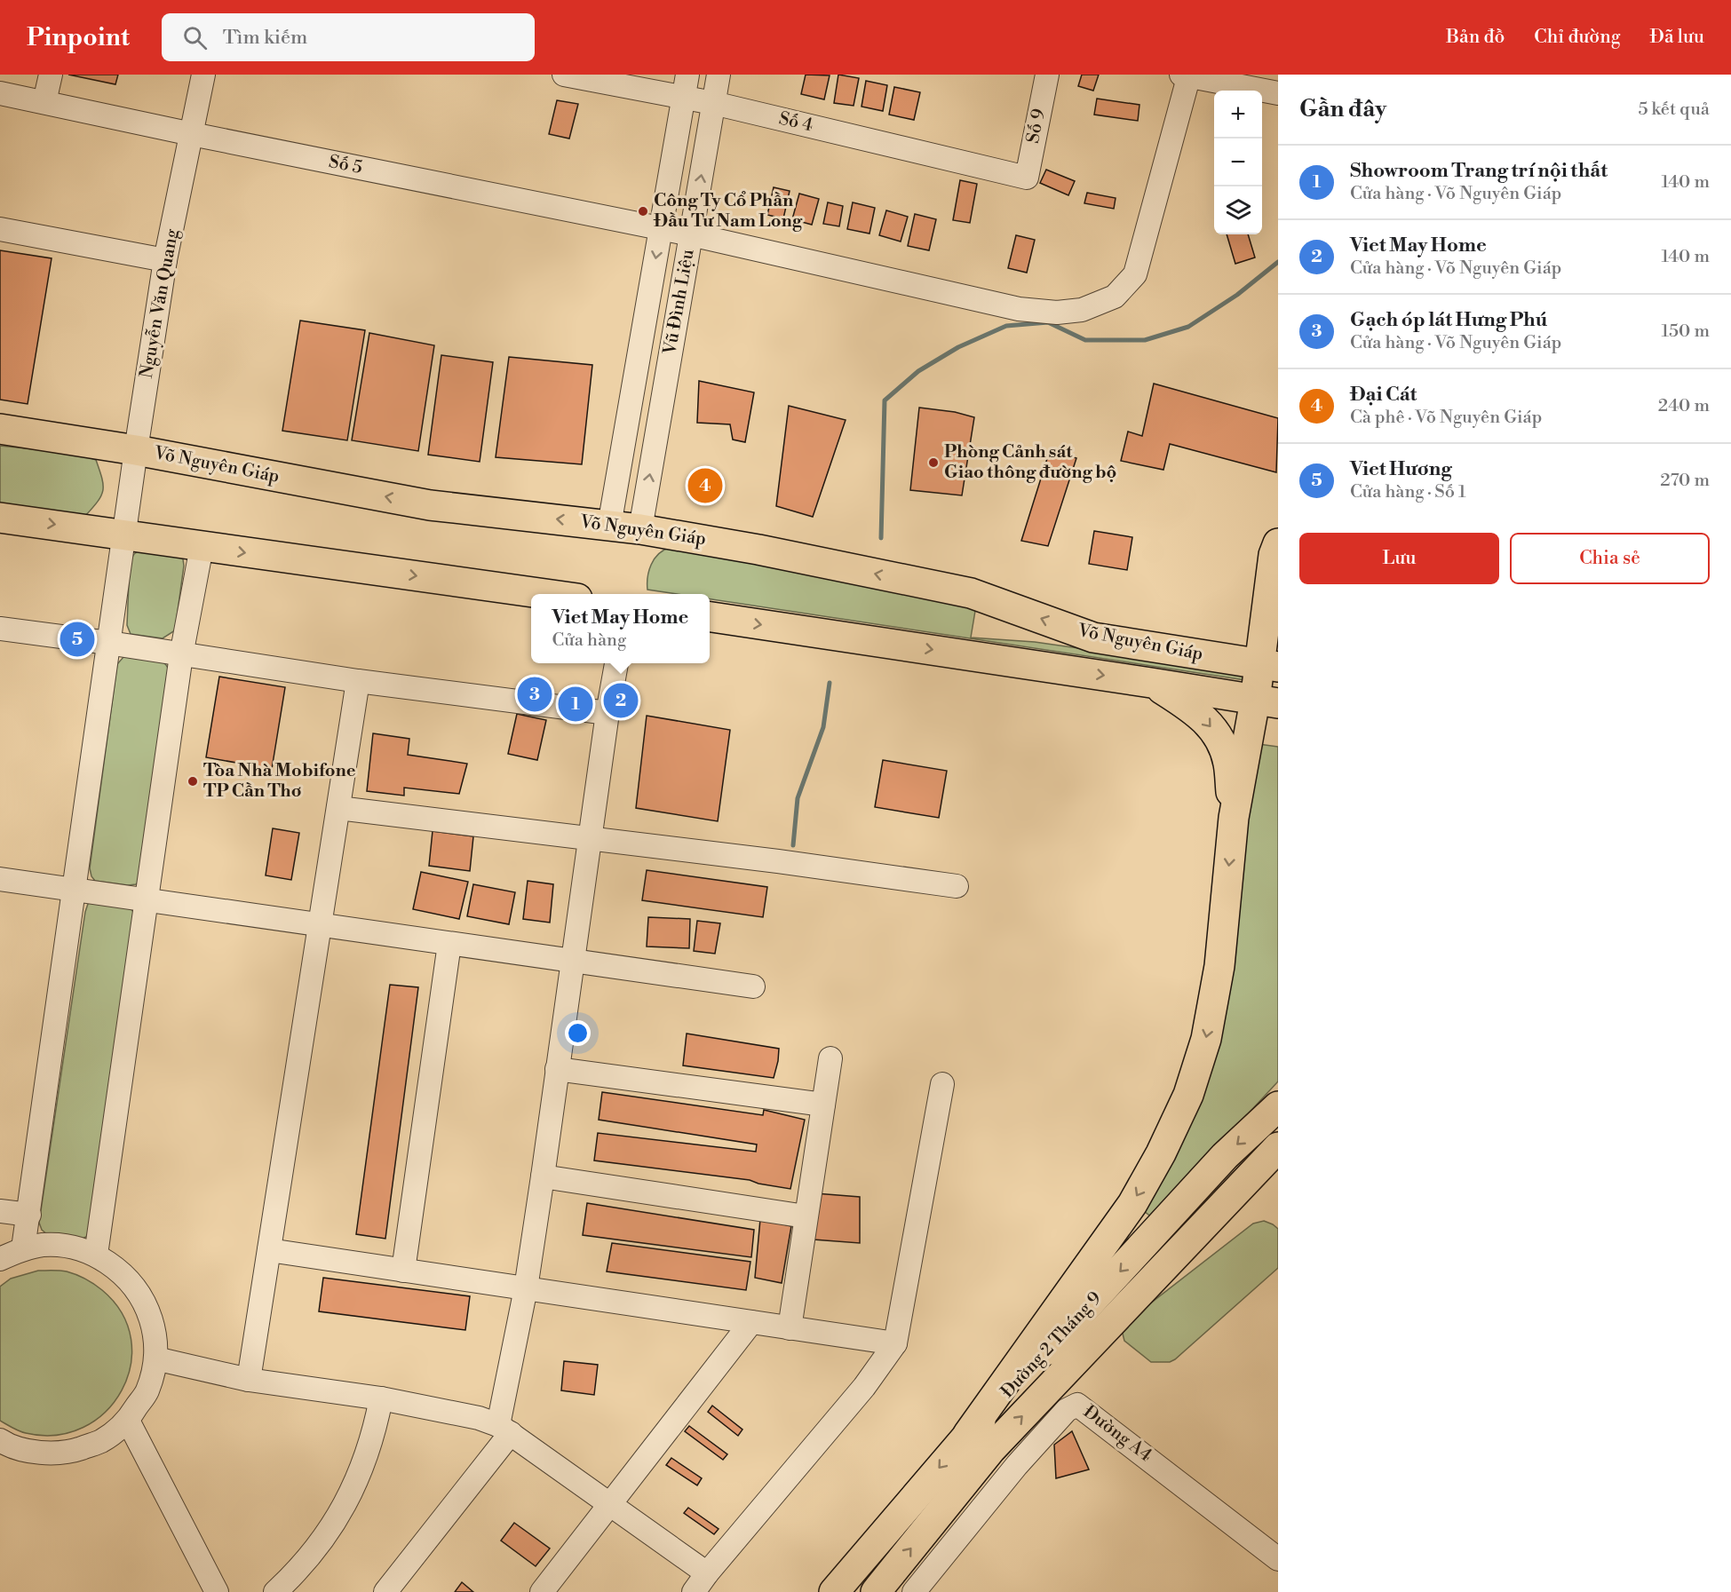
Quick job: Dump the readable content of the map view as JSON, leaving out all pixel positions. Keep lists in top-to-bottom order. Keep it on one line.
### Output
{"streets":{"highway":["Võ Nguyên Giáp","Đường 2 Tháng 9"],"street":["Số 4","Số 9","Số 5","Vũ Đình Liệu","Nguyễn Văn Quang","Đường A4"]},"crossings":[["Số 4","Số 9"],["Số 4","Vũ Đình Liệu"],["Số 5","Vũ Đình Liệu"],["Số 5","Nguyễn Văn Quang"],["Vũ Đình Liệu","Võ Nguyên Giáp"],["Nguyễn Văn Quang","Võ Nguyên Giáp"]],"places":["Công Ty Cổ Phần Đầu Tư Nam Long","Phòng Cảnh sát Giao thông đường bộ","Tòa Nhà Mobifone TP Cần Thơ"],"page":{"header":"Pinpoint","search":"Tìm kiếm","nav":["Bản đồ","Chỉ đường","Đã lưu"],"heading":["Gần đây","5 kết quả"],"map_buttons":["+","−"],"list":[{"mark":"1","name":"Showroom Trang trí nội thất","note":"Cửa hàng · Võ Nguyên Giáp","value":"140 m"},{"mark":"2","name":"Viet May Home","note":"Cửa hàng · Võ Nguyên Giáp","value":"140 m"},{"mark":"3","name":"Gạch óp lát Hưng Phú","note":"Cửa hàng · Võ Nguyên Giáp","value":"150 m"},{"mark":"4","name":"Đại Cát","note":"Cà phê · Võ Nguyên Giáp","value":"240 m"},{"mark":"5","name":"Viet Hương","note":"Cửa hàng · Số 1","value":"270 m"}],"pins":["4","5","3","2","1"],"buttons":["Lưu","Chia sẻ"],"popup":["Viet May Home","Cửa hàng"]}}
